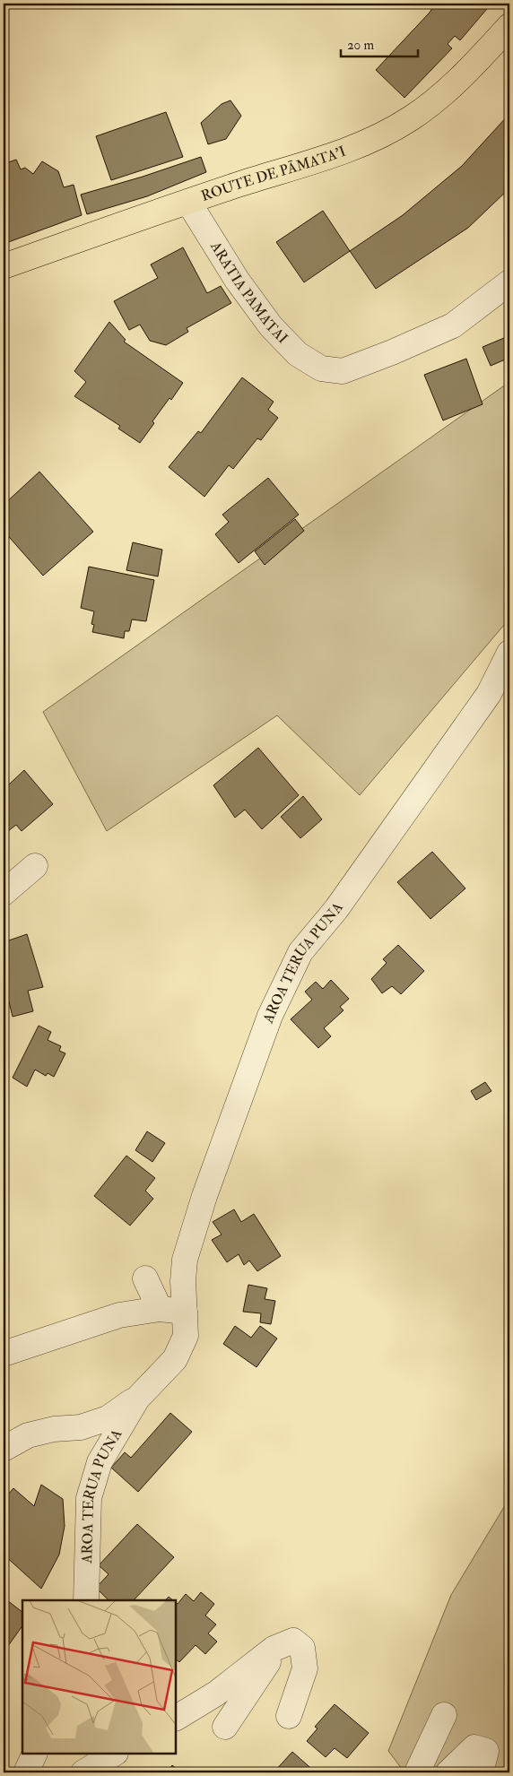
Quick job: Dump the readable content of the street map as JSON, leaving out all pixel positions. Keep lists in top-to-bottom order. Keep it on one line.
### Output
{"streets":{"main road":["ROUTE DE PĀMATA'I"],"street":["ARATIA PAMATAI","AROA TERUA PUNA"]},"crossings":[["ROUTE DE PĀMATA'I","ARATIA PAMATAI"]],"scale_bar":"20 m"}
